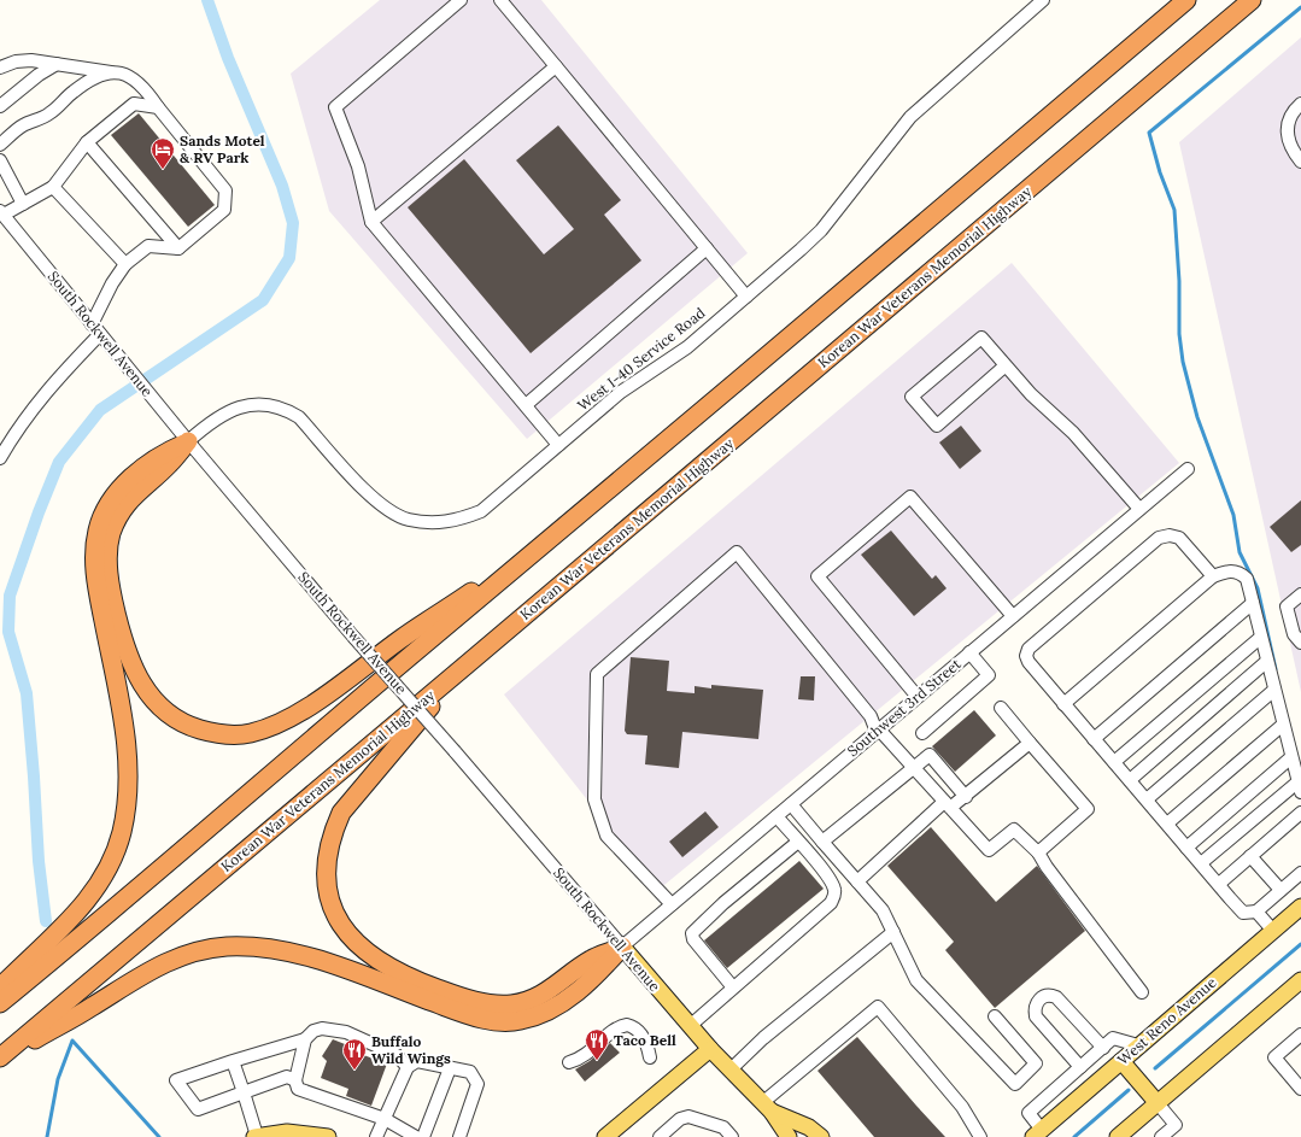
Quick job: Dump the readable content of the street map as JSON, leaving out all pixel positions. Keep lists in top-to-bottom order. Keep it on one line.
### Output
{"streets":{"highway":["Korean War Veterans Memorial Highway"],"main road":["South Rockwell Avenue","West Reno Avenue"],"street":["West I-40 Service Road","Southwest 3rd Street"]},"crossings":[["South Rockwell Avenue","West I-40 Service Road"],["South Rockwell Avenue","Southwest 3rd Street"]],"places":{"hotel":["Sands Motel & RV Park"],"restaurant":["Taco Bell","Buffalo Wild Wings"]}}
